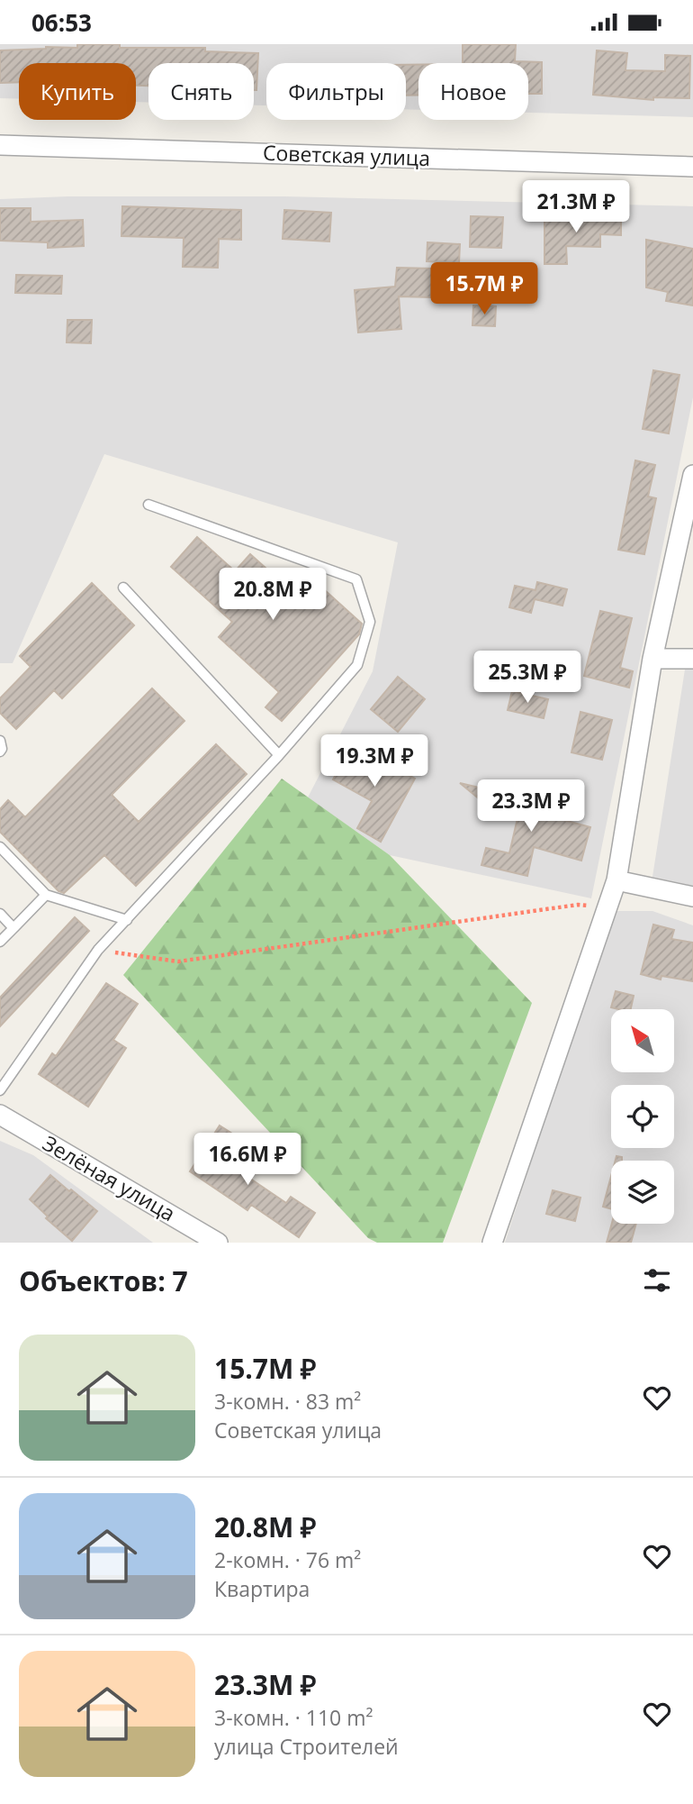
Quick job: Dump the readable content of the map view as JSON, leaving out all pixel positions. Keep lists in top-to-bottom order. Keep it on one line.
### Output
{"streets":{"street":["Советская улица","Зелёная улица"]},"north":"top left","page":{"status":"06:53","chip":["Купить","Снять","Фильтры","Новое"],"price":["21.3M ₽","15.7M ₽","20.8M ₽","25.3M ₽","19.3M ₽","23.3M ₽","16.6M ₽"],"heading":"Объектов: 7","list":[{"name":"15.7M ₽","note":"3-комн. · 83 m² · Советская улица"},{"name":"20.8M ₽","note":"2-комн. · 76 m² · Квартира"},{"name":"23.3M ₽","note":"3-комн. · 110 m² · улица Строителей"}]}}
